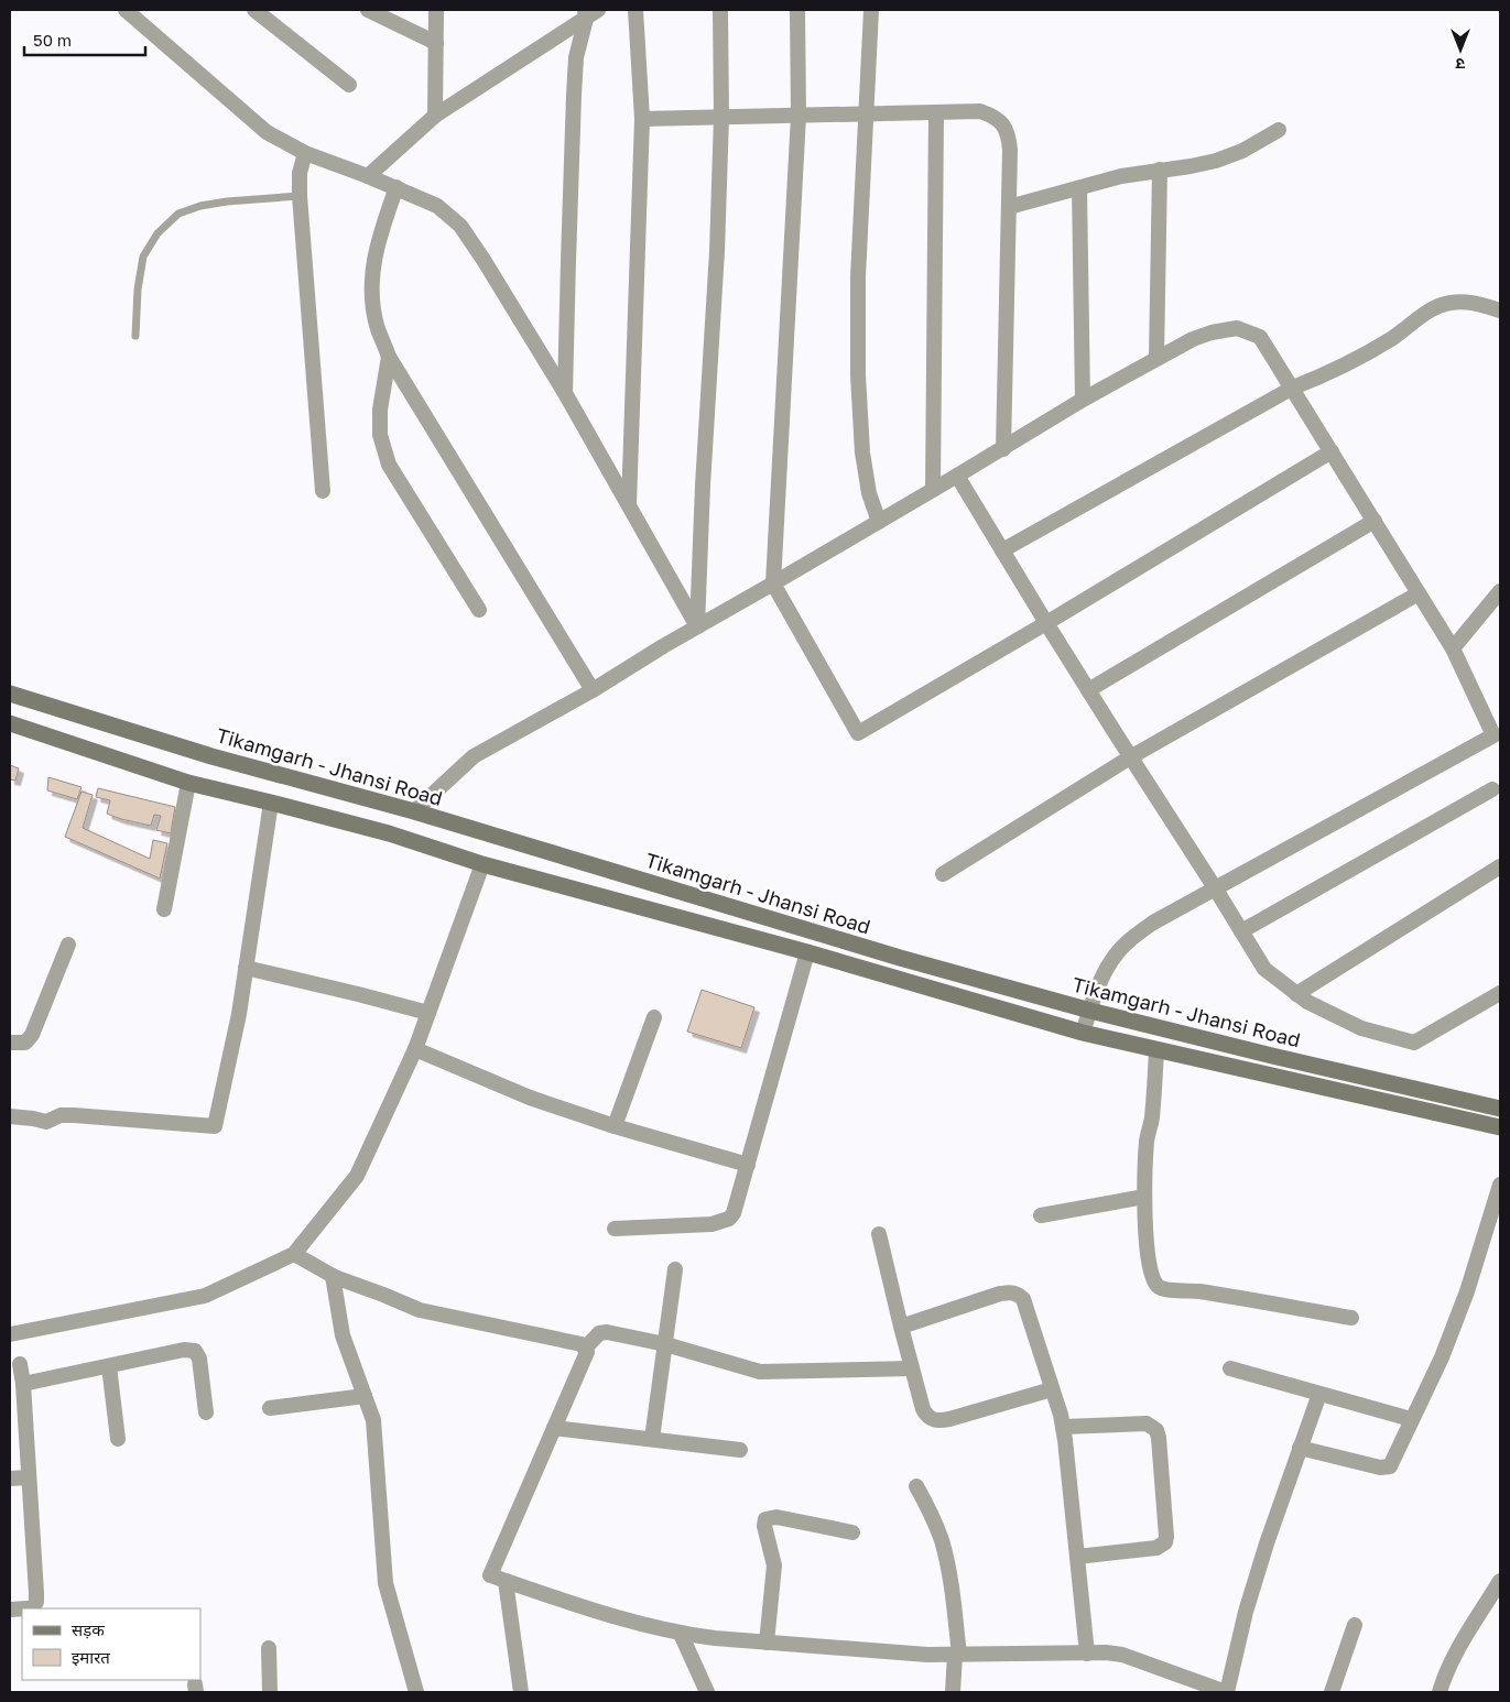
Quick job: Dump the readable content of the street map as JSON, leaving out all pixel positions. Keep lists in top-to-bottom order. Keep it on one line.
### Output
{"streets":{"street":["Tikamgarh - Jhansi Road"]},"legend":["सड़क","इमारत"],"scale_bar":"50 m","north":"bottom"}
